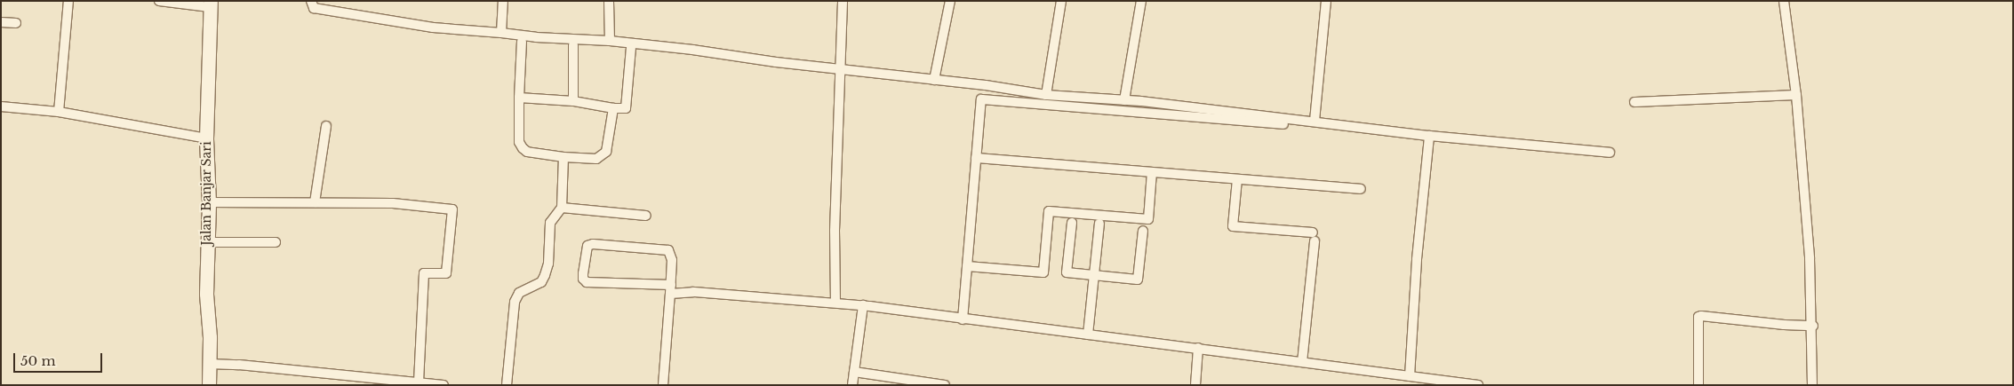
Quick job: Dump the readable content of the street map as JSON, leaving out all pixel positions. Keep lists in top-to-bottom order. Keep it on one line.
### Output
{"streets":{"street":["Jalan Banjar Sari"]},"scale_bar":"50 m"}
